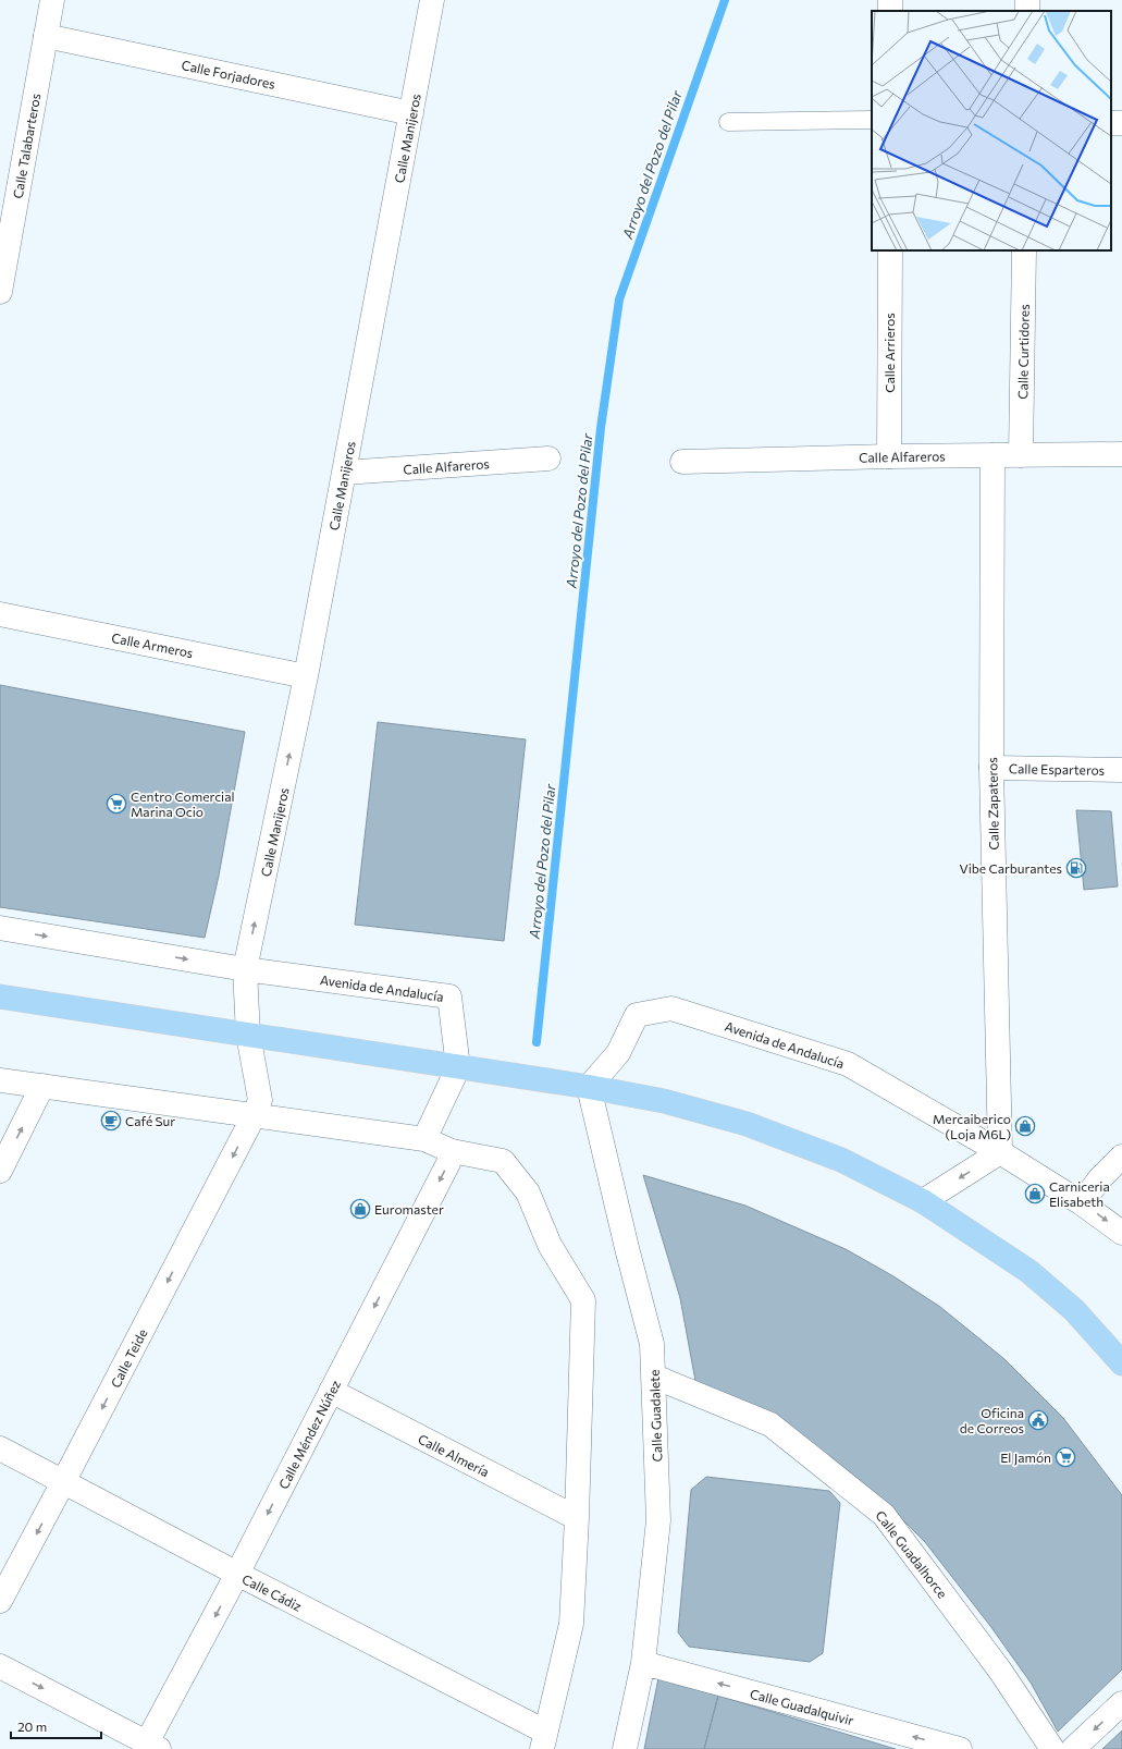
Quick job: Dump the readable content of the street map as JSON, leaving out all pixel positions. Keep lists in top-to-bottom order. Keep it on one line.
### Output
{"streets":{"street":["Calle Forjadores","Calle Manijeros","Calle Talabarteros","Calle Curtidores","Calle Arrieros","Calle Alfareros","Calle Armeros","Calle Esparteros","Calle Zapateros","Avenida de Andalucía","Calle Teide","Calle Guadalete","Calle Méndez Núñez","Calle Almería","Calle Guadalhorce","Calle Cádiz","Calle Guadalquivir"]},"crossings":[["Calle Forjadores","Calle Manijeros"],["Calle Forjadores","Calle Talabarteros"],["Calle Manijeros","Calle Alfareros"],["Calle Manijeros","Calle Armeros"],["Calle Manijeros","Avenida de Andalucía"],["Calle Curtidores","Calle Alfareros"],["Calle Arrieros","Calle Alfareros"],["Calle Alfareros","Calle Zapateros"],["Calle Esparteros","Calle Zapateros"],["Calle Zapateros","Avenida de Andalucía"],["Avenida de Andalucía","Calle Guadalete"],["Calle Teide","Calle Cádiz"],["Calle Guadalete","Calle Guadalhorce"],["Calle Guadalete","Calle Guadalquivir"],["Calle Méndez Núñez","Calle Almería"],["Calle Méndez Núñez","Calle Cádiz"]],"one_way":["Calle Teide","Calle Méndez Núñez","Calle Guadalquivir"],"water":["Arroyo del Pozo del Pilar"],"places":{"supermarket":["Centro Comercial Marina Ocio","El Jamón"],"fuel station":["Vibe Carburantes"],"cafe":["Café Sur"],"shop":["Mercaiberico (Loja M6L)","Carniceria Elisabeth","Euromaster"],"public building":["Oficina de Correos"]},"scale_bar":"20 m"}
